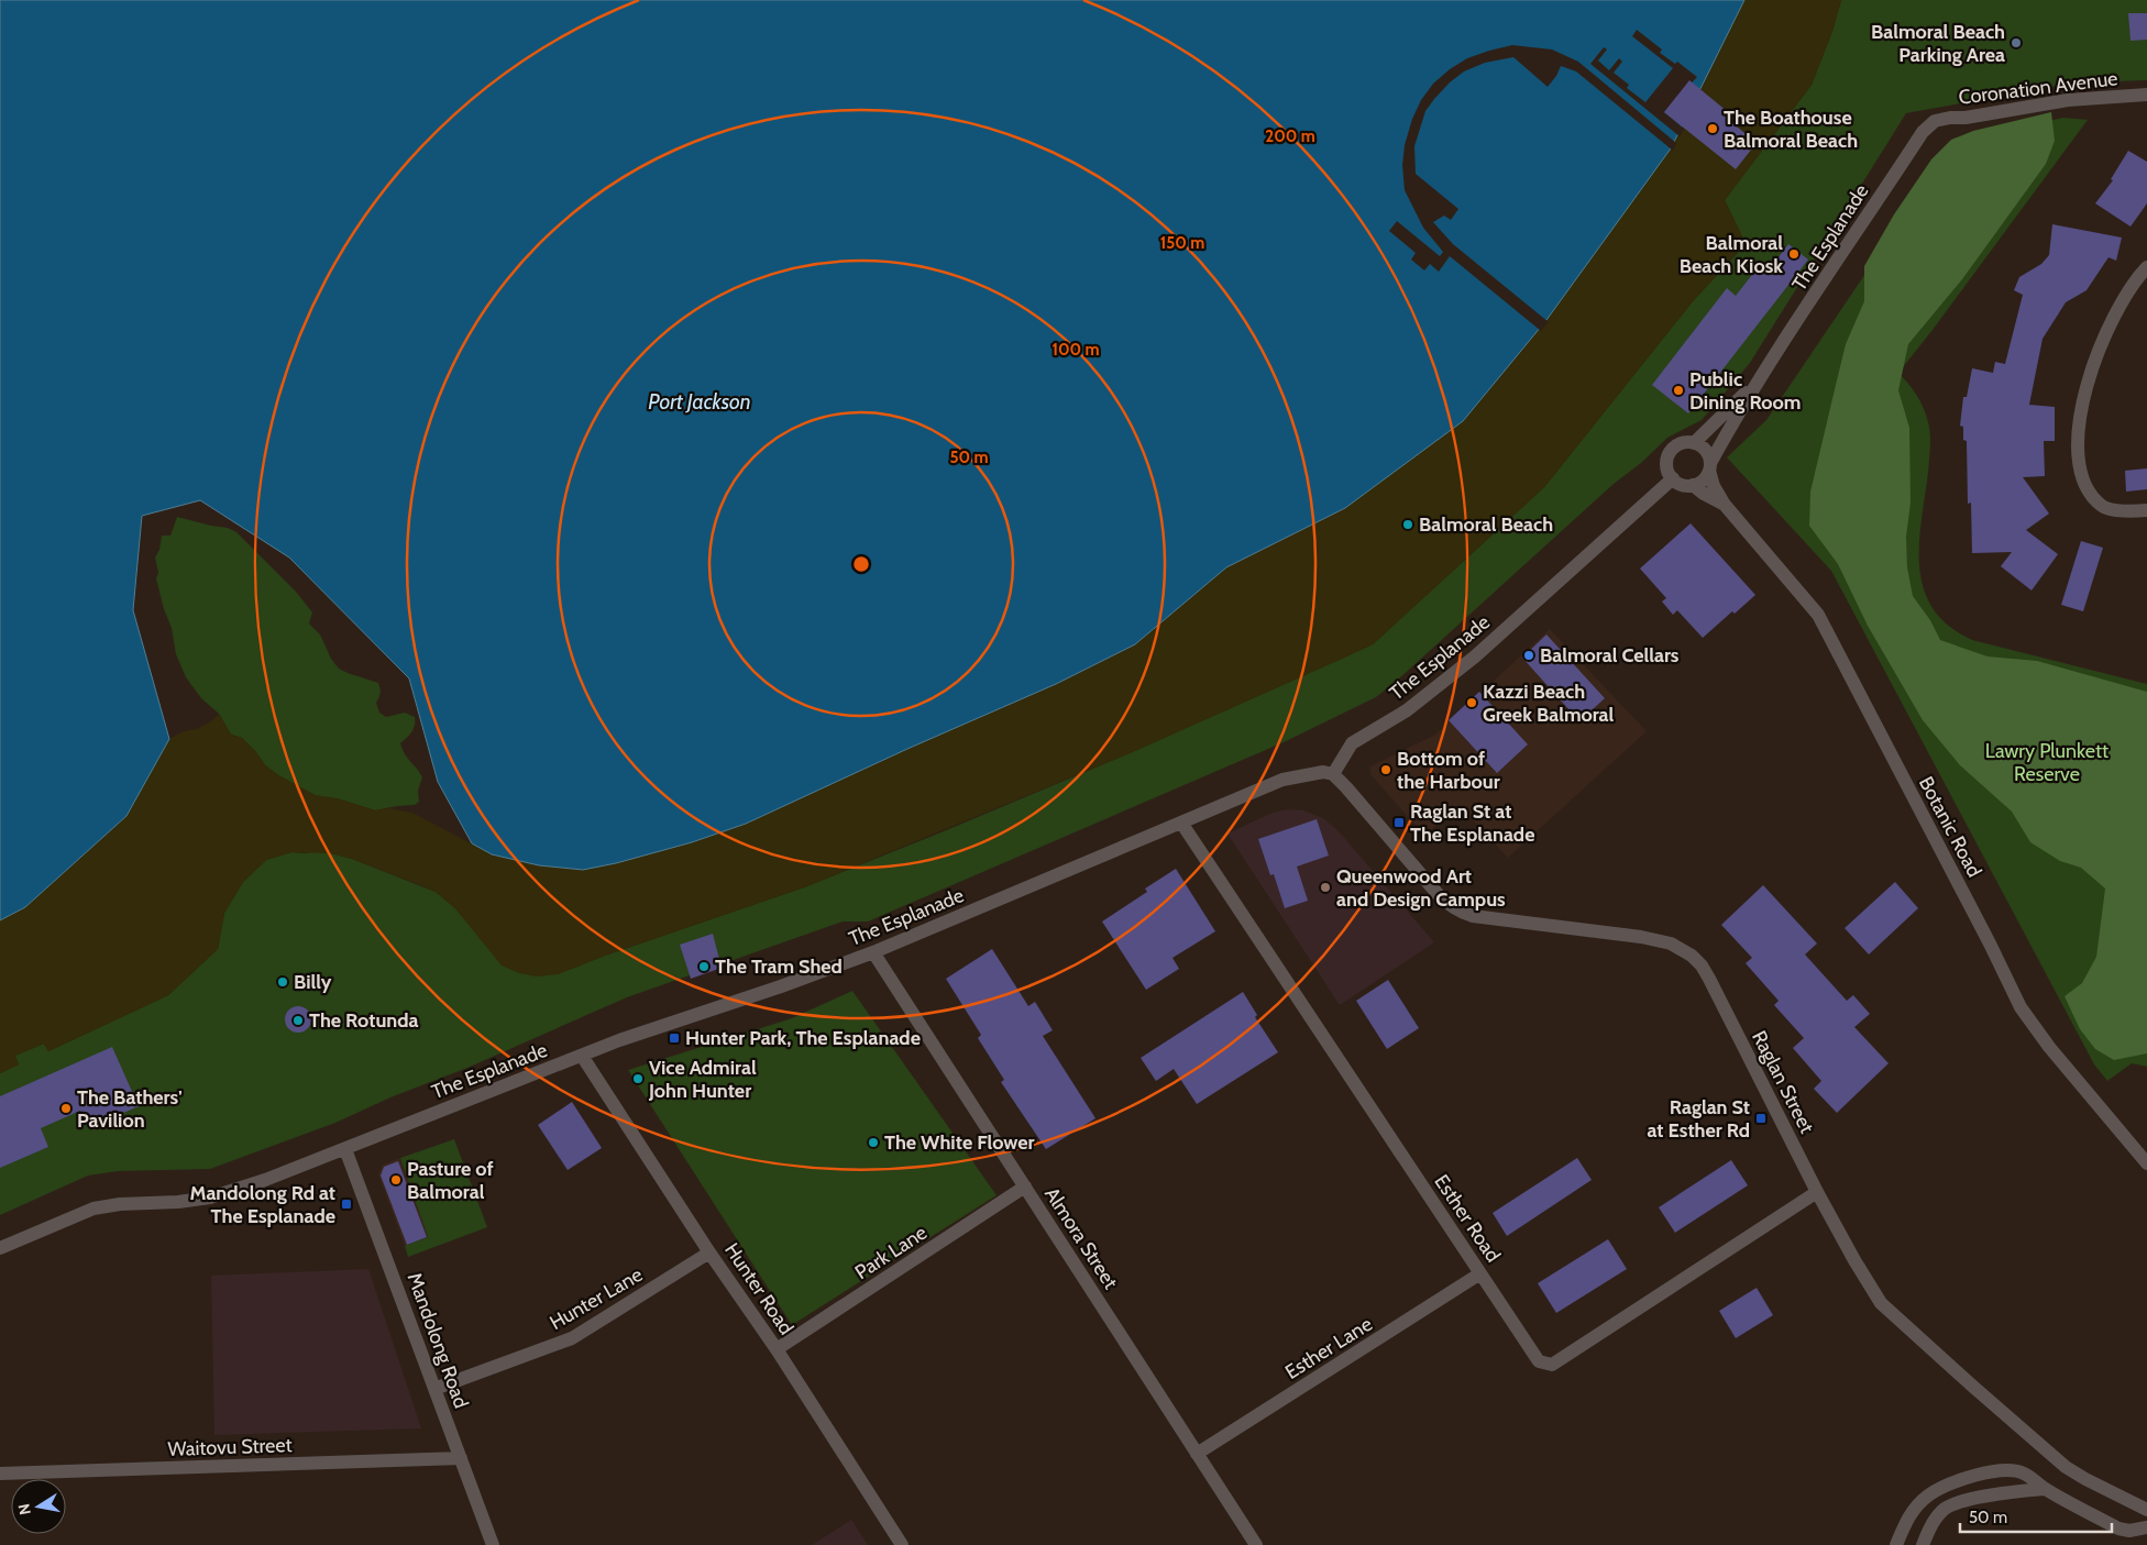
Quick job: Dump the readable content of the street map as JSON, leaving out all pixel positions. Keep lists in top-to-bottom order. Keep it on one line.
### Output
{"streets":{"street":["Coronation Avenue","The Esplanade","Botanic Road","Raglan Street","Esther Road","Almora Street","Park Lane","Hunter Road","Hunter Lane","Mandolong Road","Esther Lane","Waitovu Street"]},"crossings":[["Coronation Avenue","The Esplanade"],["The Esplanade","Botanic Road"],["The Esplanade","Raglan Street"],["The Esplanade","Esther Road"],["The Esplanade","Almora Street"],["The Esplanade","Hunter Road"],["The Esplanade","Mandolong Road"],["Raglan Street","Esther Road"],["Esther Road","Esther Lane"],["Almora Street","Park Lane"],["Almora Street","Esther Lane"],["Park Lane","Hunter Road"],["Hunter Road","Hunter Lane"],["Hunter Lane","Mandolong Road"],["Mandolong Road","Waitovu Street"]],"water":["Port Jackson"],"parks":["Lawry Plunkett Reserve"],"places":{"other":["Balmoral Beach Parking Area","The Boathouse Balmoral Beach","Balmoral Beach Kiosk","Public Dining Room","Balmoral Beach","Balmoral Cellars","Kazzi Beach Greek Balmoral","Bottom of the Harbour","Queenwood Art and Design Campus","The Tram Shed","Billy","The Rotunda","Vice Admiral John Hunter","The Bathers' Pavilion","The White Flower","Pasture of Balmoral"],"transit":["Raglan St at The Esplanade","Hunter Park, The Esplanade","Raglan St at Esther Rd","Mandolong Rd at The Esplanade"]},"scale_bar":"50 m","north":"left","rings":["200 m","150 m","100 m","50 m"]}
